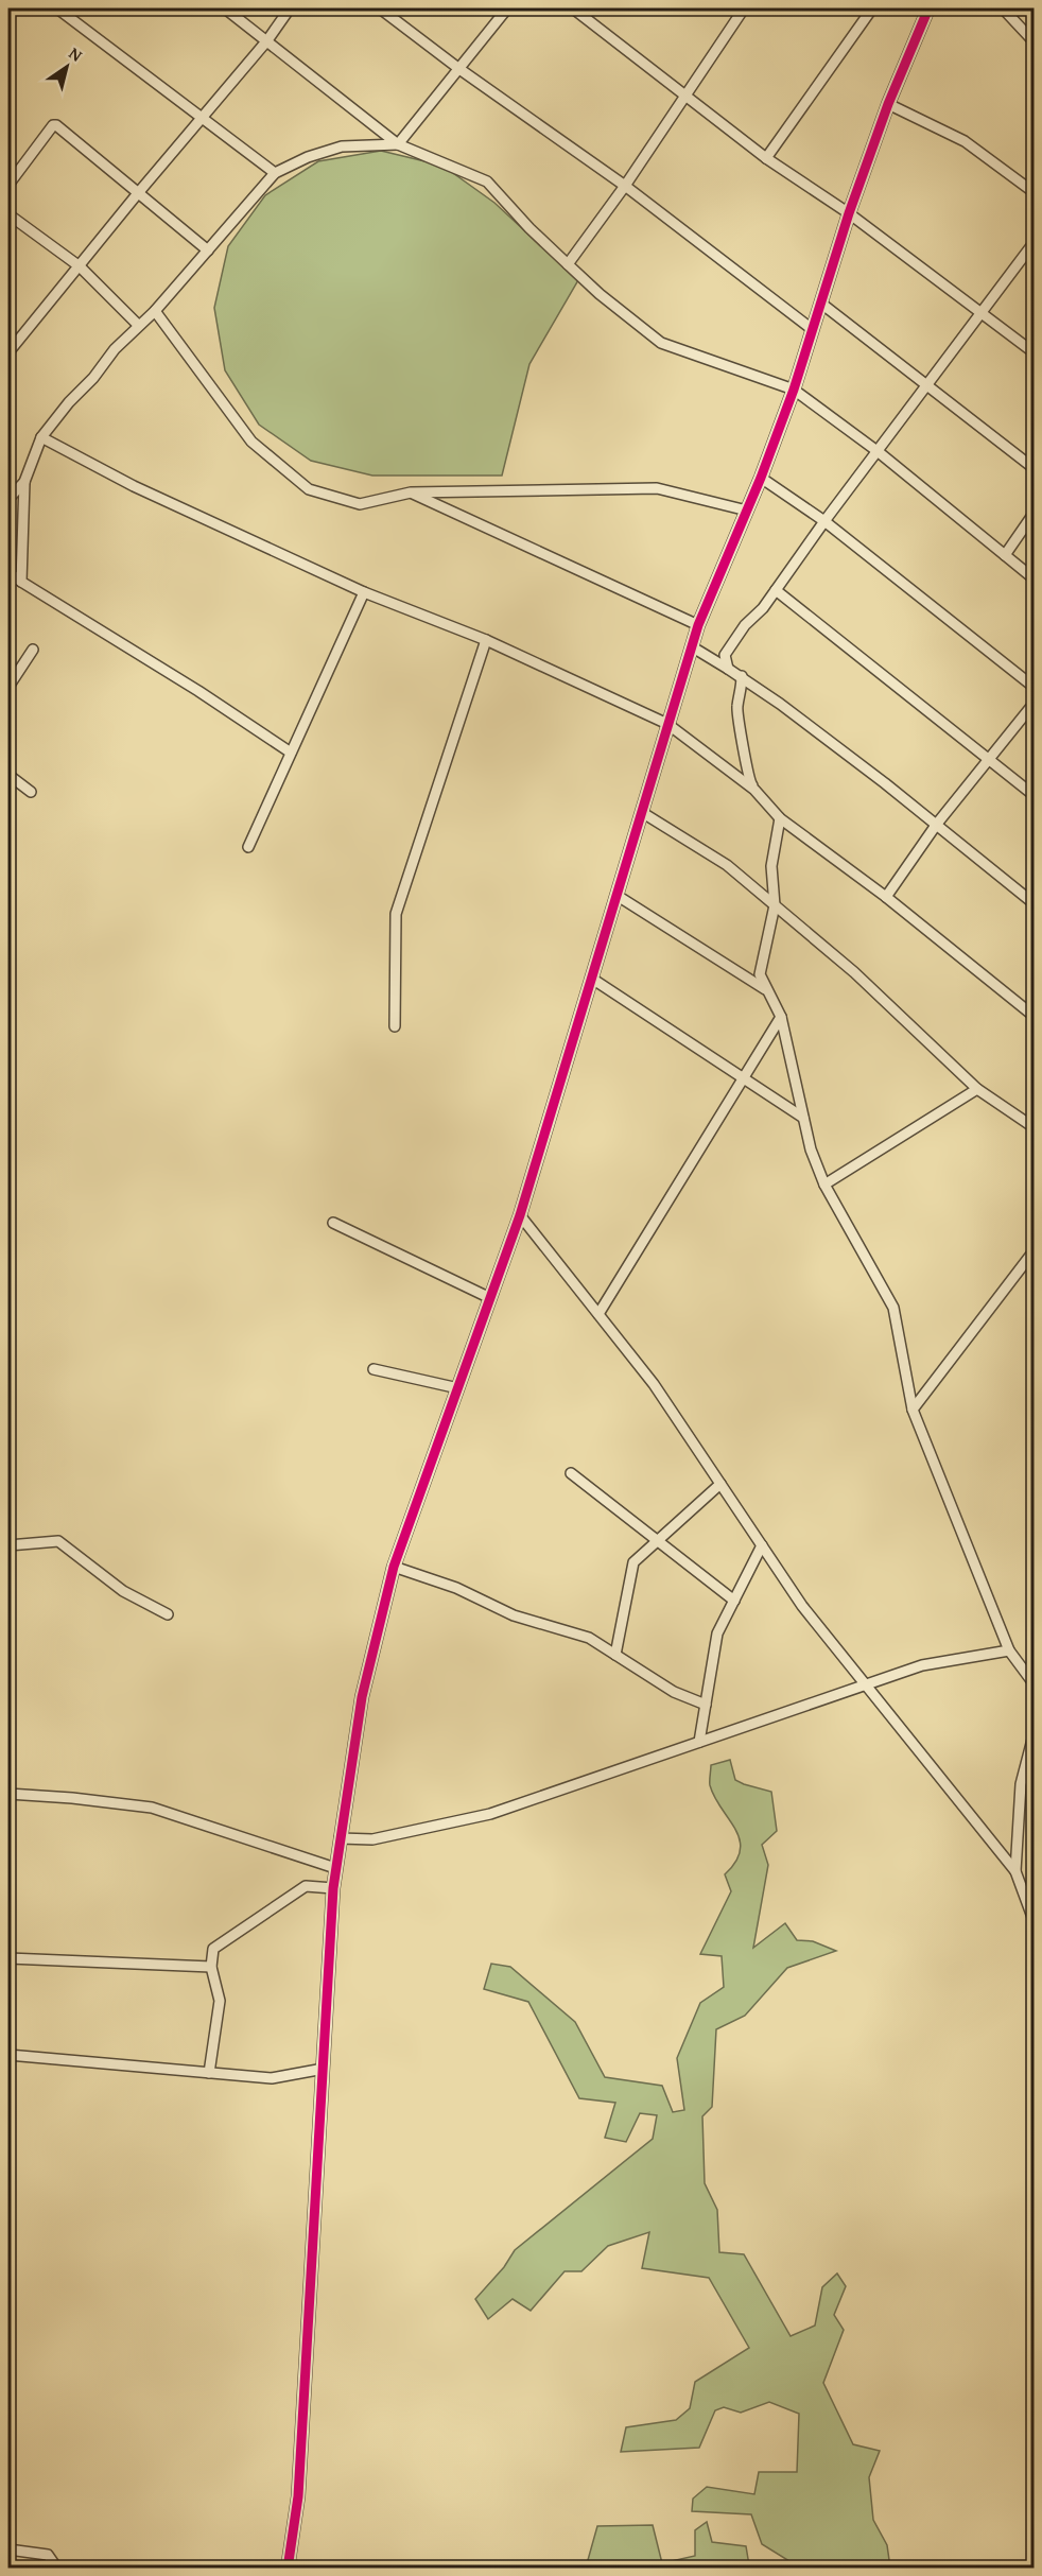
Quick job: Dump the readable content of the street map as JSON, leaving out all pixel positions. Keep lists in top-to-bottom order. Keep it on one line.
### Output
{"north":"top right"}
